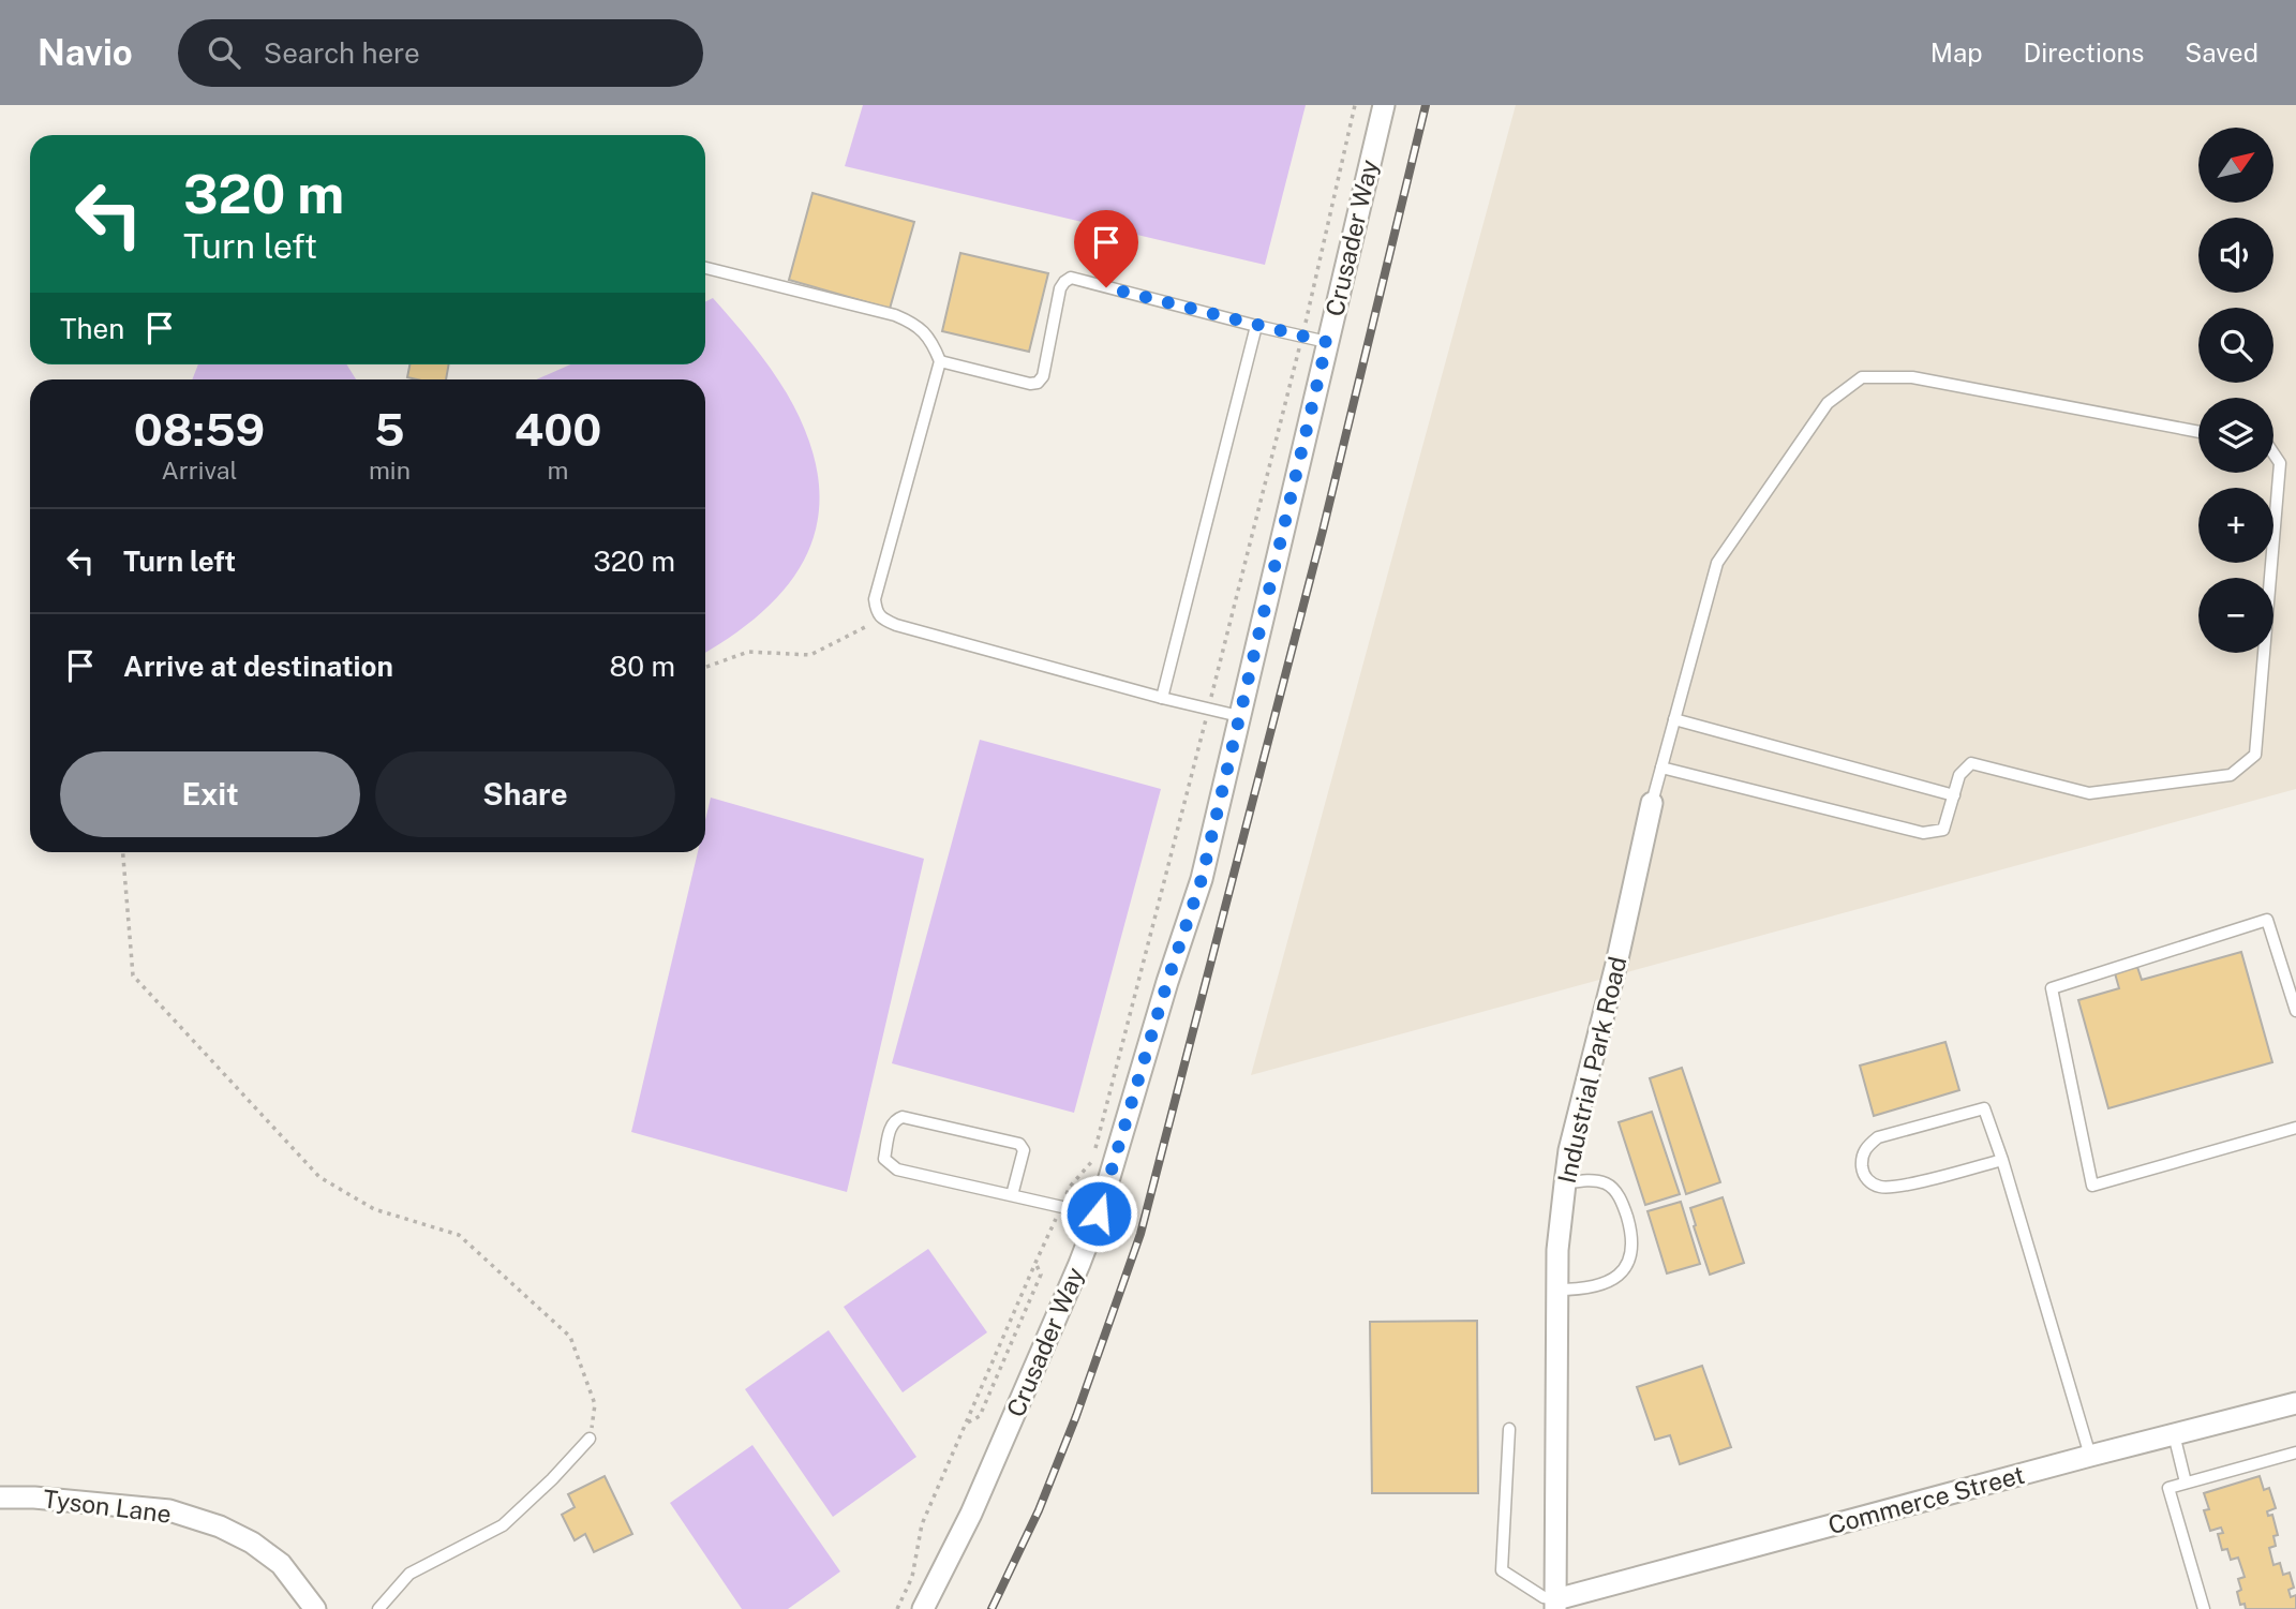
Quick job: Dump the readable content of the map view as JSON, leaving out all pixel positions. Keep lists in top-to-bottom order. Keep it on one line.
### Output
{"streets":{"street":["Crusader Way","Industrial Park Road","Commerce Street","Tyson Lane"]},"crossings":[["Industrial Park Road","Commerce Street"]],"north":"top right","page":{"header":"Navio","search":"Search here","nav":["Map","Directions","Saved"],"map_buttons":["+","−"],"turn":["320 m","Turn left"],"then":"Then","eta":["08:59","Arrival","5","min","400","m"],"list":[{"name":"Turn left","value":"320 m"},{"name":"Arrive at destination","value":"80 m"}],"buttons":["Exit","Share"]}}
